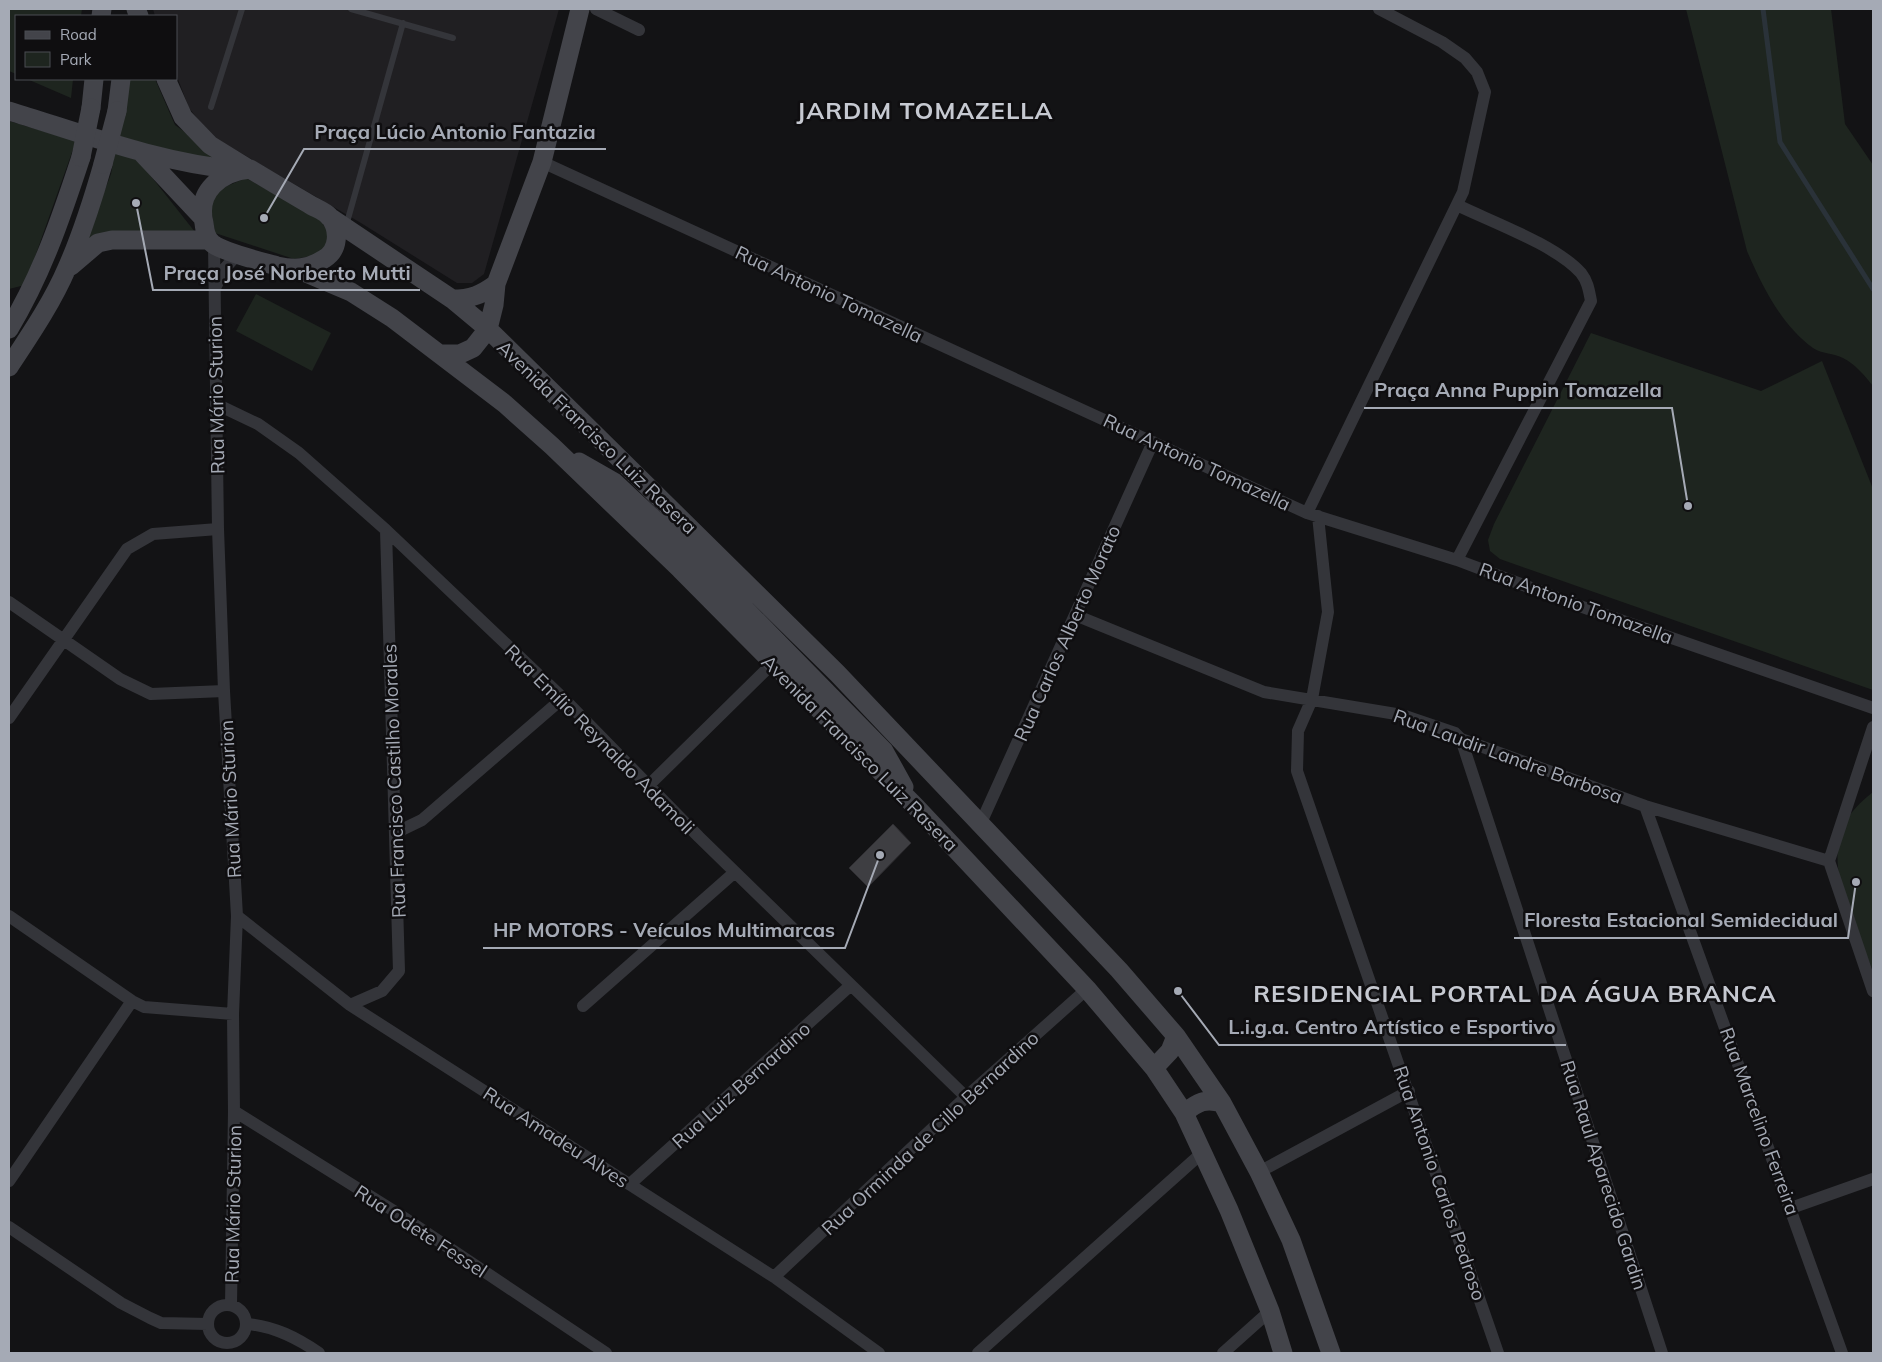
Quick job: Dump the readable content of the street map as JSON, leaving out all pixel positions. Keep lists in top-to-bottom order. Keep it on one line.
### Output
{"streets":{"street":["Rua Antonio Tomazella","Rua Mário Sturion","Avenida Francisco Luiz Rasera","Rua Carlos Alberto Morato","Rua Emílio Reynaldo Adamoli","Rua Laudir Landre Barbosa","Rua Francisco Castilho Morales","Rua Luiz Bernardino","Rua Marcelino Ferreira","Rua Orminda de Cillo Bernardino","Rua Amadeu Alves","Rua Raul Aparecido Gardin","Rua Antonio Carlos Pedroso","Rua Odete Fessel"]},"crossings":[["Rua Antonio Tomazella","Rua Carlos Alberto Morato"],["Rua Antonio Tomazella","Rua Antonio Carlos Pedroso"],["Rua Mário Sturion","Avenida Francisco Luiz Rasera"],["Rua Mário Sturion","Rua Emílio Reynaldo Adamoli"],["Rua Mário Sturion","Rua Amadeu Alves"],["Rua Mário Sturion","Rua Odete Fessel"],["Avenida Francisco Luiz Rasera","Rua Carlos Alberto Morato"],["Avenida Francisco Luiz Rasera","Rua Orminda de Cillo Bernardino"],["Rua Carlos Alberto Morato","Rua Laudir Landre Barbosa"],["Rua Emílio Reynaldo Adamoli","Rua Francisco Castilho Morales"],["Rua Emílio Reynaldo Adamoli","Rua Luiz Bernardino"],["Rua Emílio Reynaldo Adamoli","Rua Orminda de Cillo Bernardino"],["Rua Laudir Landre Barbosa","Rua Marcelino Ferreira"],["Rua Laudir Landre Barbosa","Rua Raul Aparecido Gardin"],["Rua Laudir Landre Barbosa","Rua Antonio Carlos Pedroso"],["Rua Francisco Castilho Morales","Rua Amadeu Alves"],["Rua Luiz Bernardino","Rua Amadeu Alves"],["Rua Orminda de Cillo Bernardino","Rua Amadeu Alves"]],"districts":["JARDIM TOMAZELLA","RESIDENCIAL PORTAL DA ÁGUA BRANCA"],"places":["Praça José Norberto Mutti","Praça Lúcio Antonio Fantazia","Praça Anna Puppin Tomazella","HP MOTORS - Veículos Multimarcas","Floresta Estacional Semidecidual","L.i.g.a. Centro Artístico e Esportivo"],"legend":["Road","Park"]}
